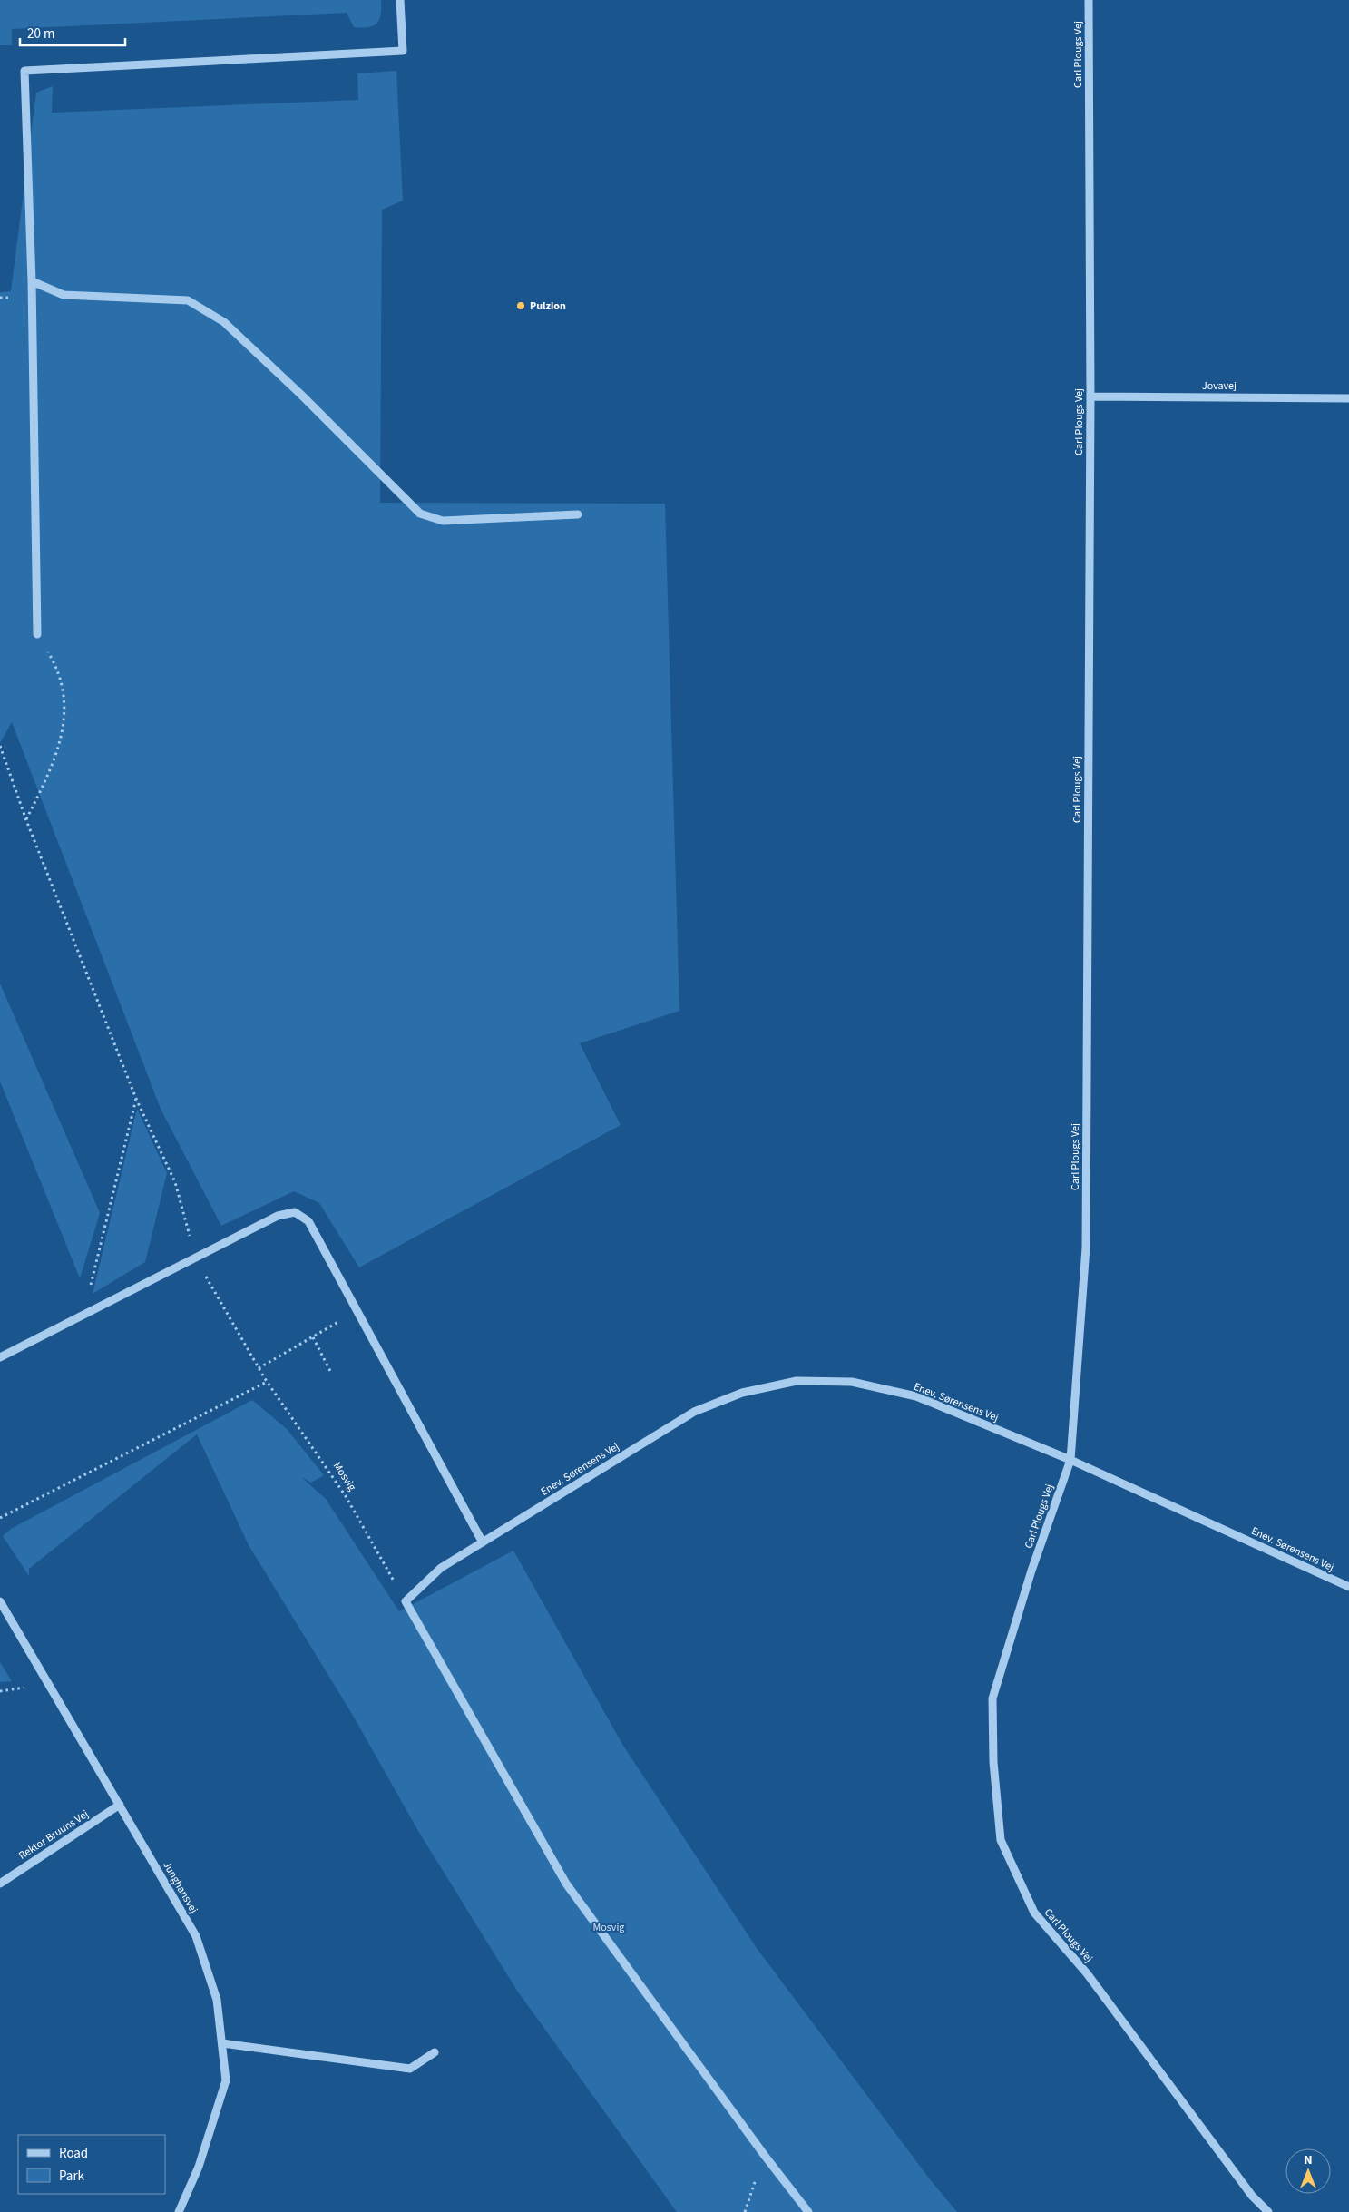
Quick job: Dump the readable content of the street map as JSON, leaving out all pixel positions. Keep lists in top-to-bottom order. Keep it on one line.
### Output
{"streets":{"street":["Carl Plougs Vej","Jovavej","Enev. Sørensens Vej","Rektor Bruuns Vej","Junghansvej"],"path":["Mosvig"]},"crossings":[["Carl Plougs Vej","Jovavej"],["Carl Plougs Vej","Enev. Sørensens Vej"],["Enev. Sørensens Vej","Mosvig"],["Rektor Bruuns Vej","Junghansvej"]],"parks":["Mosvig"],"places":["Pulzion"],"legend":["Road","Park"],"scale_bar":"20 m","north":"top"}
